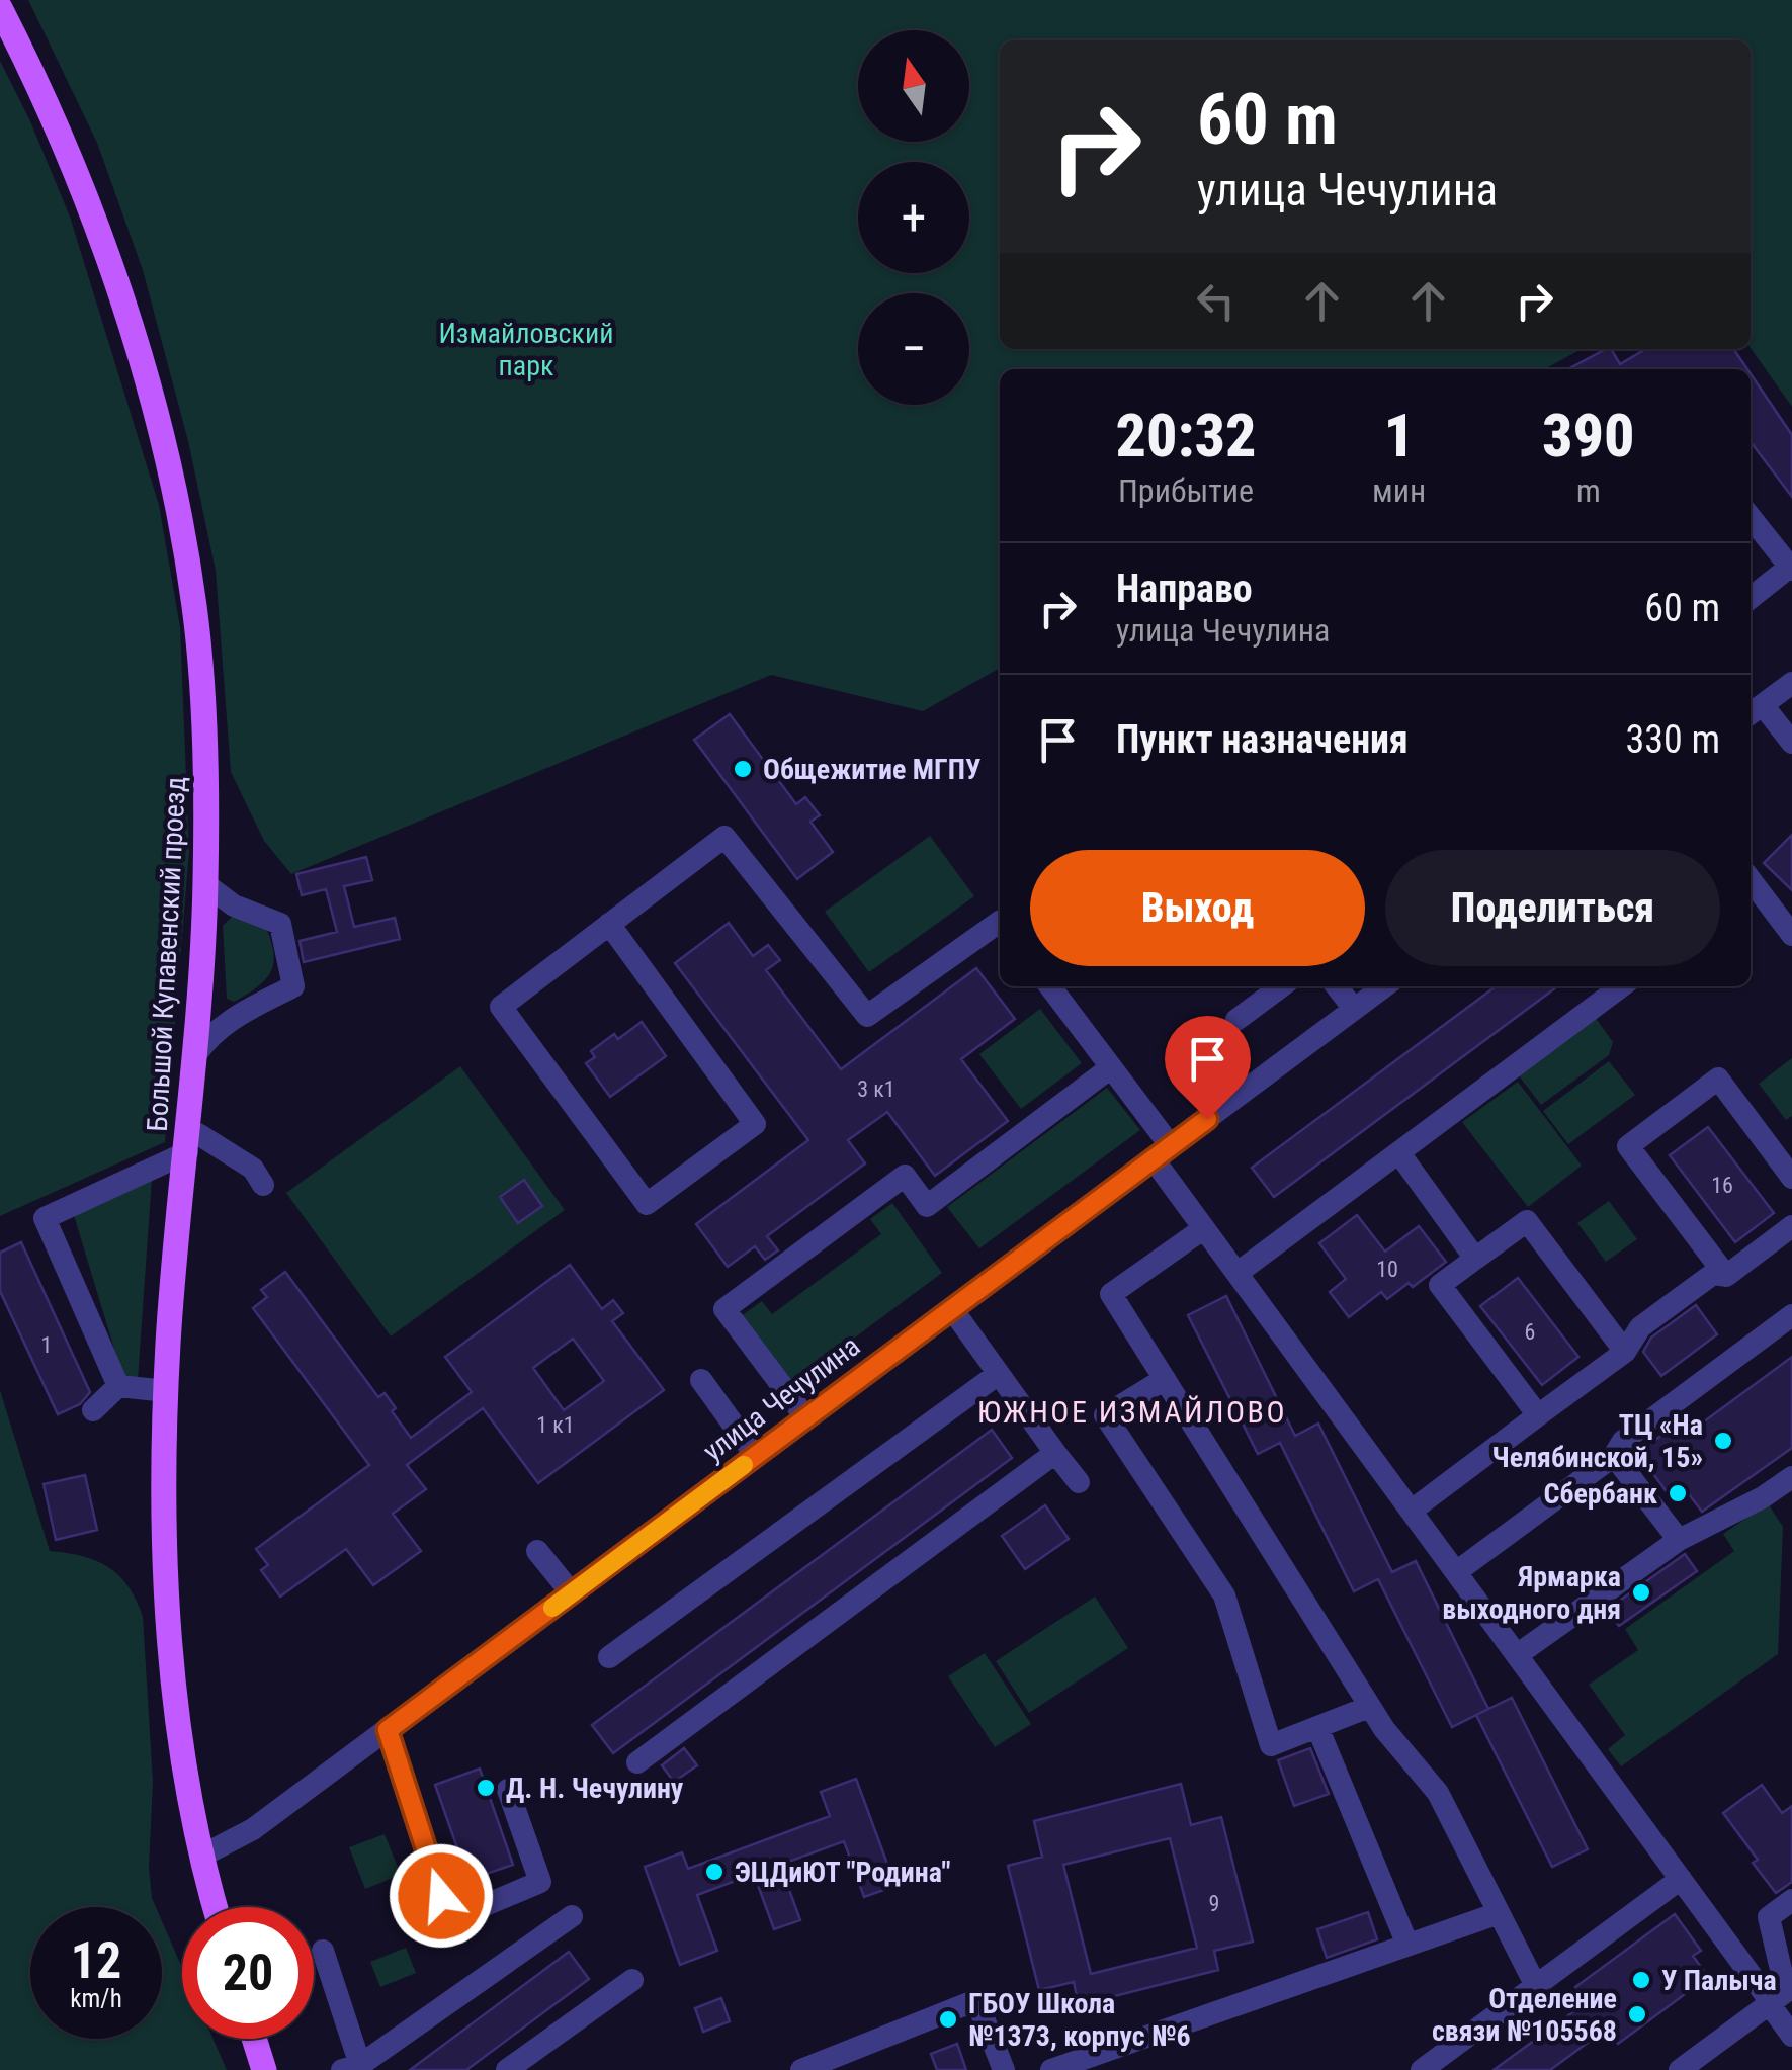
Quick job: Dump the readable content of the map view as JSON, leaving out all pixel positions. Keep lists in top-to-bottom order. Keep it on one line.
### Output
{"streets":{"main road":["Большой Купавенский проезд"],"street":["улица Чечулина"]},"crossings":[["Большой Купавенский проезд","улица Чечулина"]],"districts":["ЮЖНОЕ ИЗМАЙЛОВО"],"parks":["Измайловский парк"],"places":["Общежитие МГПУ","ТЦ «На Челябинской, 15»","Сбербанк","Ярмарка выходного дня","Д. Н. Чечулину","ЭЦДиЮТ \"Родина\"","У Палыча","Отделение связи №105568","ГБОУ Школа №1373, корпус №6"],"house_numbers":["3 к1","16","10","6","1","1 к1","9"],"north":"top","page":{"map_buttons":["+","−"],"turn":["60 m","улица Чечулина"],"eta":["20:32","Прибытие","1","мин","390","m"],"list":[{"name":"Направо","note":"улица Чечулина","value":"60 m"},{"name":"Пункт назначения","value":"330 m"}],"buttons":["Выход","Поделиться"],"speed":"12 km/h","limit":"20"}}
